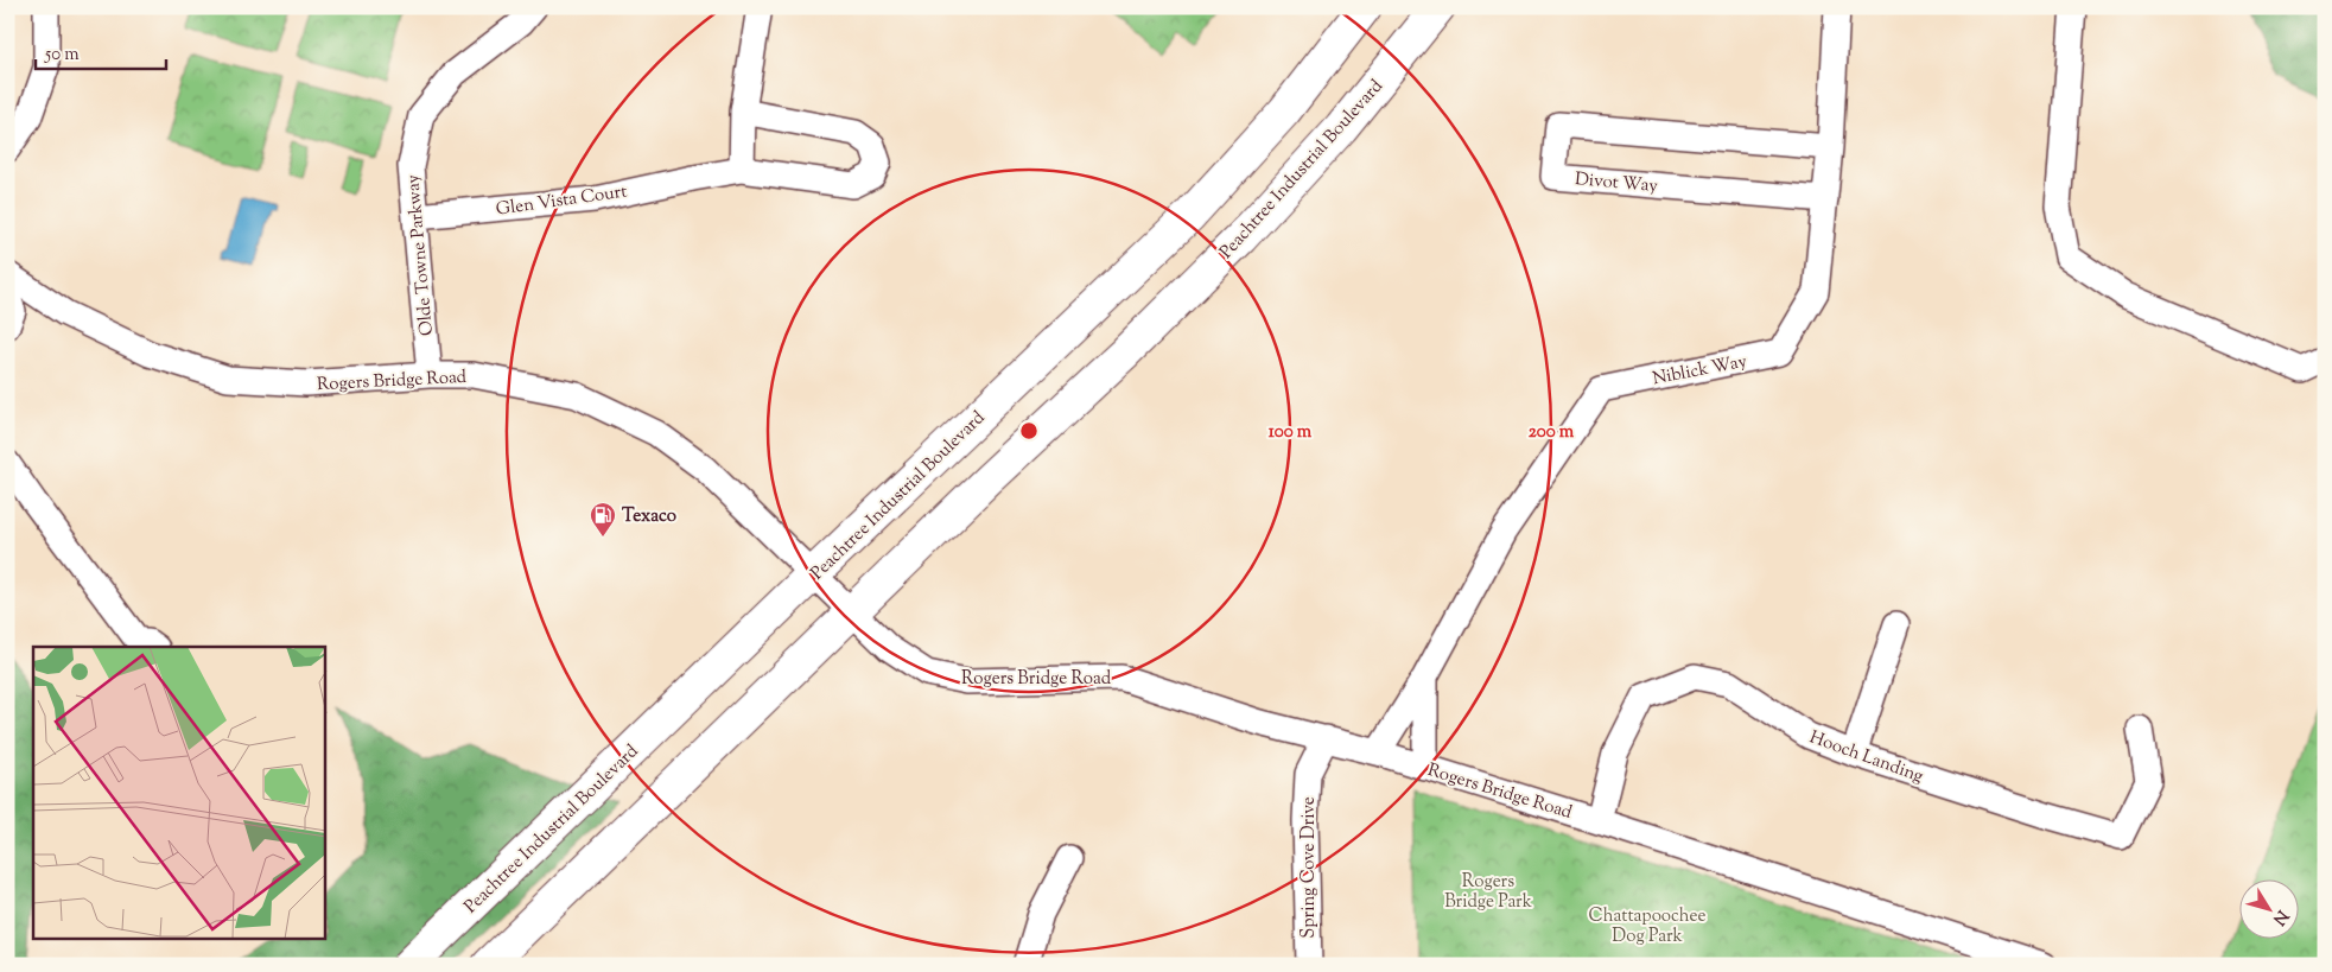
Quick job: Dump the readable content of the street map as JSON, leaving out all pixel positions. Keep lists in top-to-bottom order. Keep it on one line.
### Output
{"streets":{"highway":["Peachtree Industrial Boulevard"],"street":["Divot Way","Glen Vista Court","Olde Towne Parkway","Niblick Way","Rogers Bridge Road","Hooch Landing","Spring Cove Drive"]},"crossings":[["Peachtree Industrial Boulevard","Rogers Bridge Road"],["Divot Way","Niblick Way"],["Glen Vista Court","Olde Towne Parkway"],["Olde Towne Parkway","Rogers Bridge Road"],["Niblick Way","Rogers Bridge Road"],["Rogers Bridge Road","Hooch Landing"],["Rogers Bridge Road","Spring Cove Drive"]],"parks":["Rogers Bridge Park","Chattapoochee Dog Park"],"places":{"fuel station":["Texaco"]},"scale_bar":"50 m","north":"bottom right","rings":["100 m","200 m"]}
